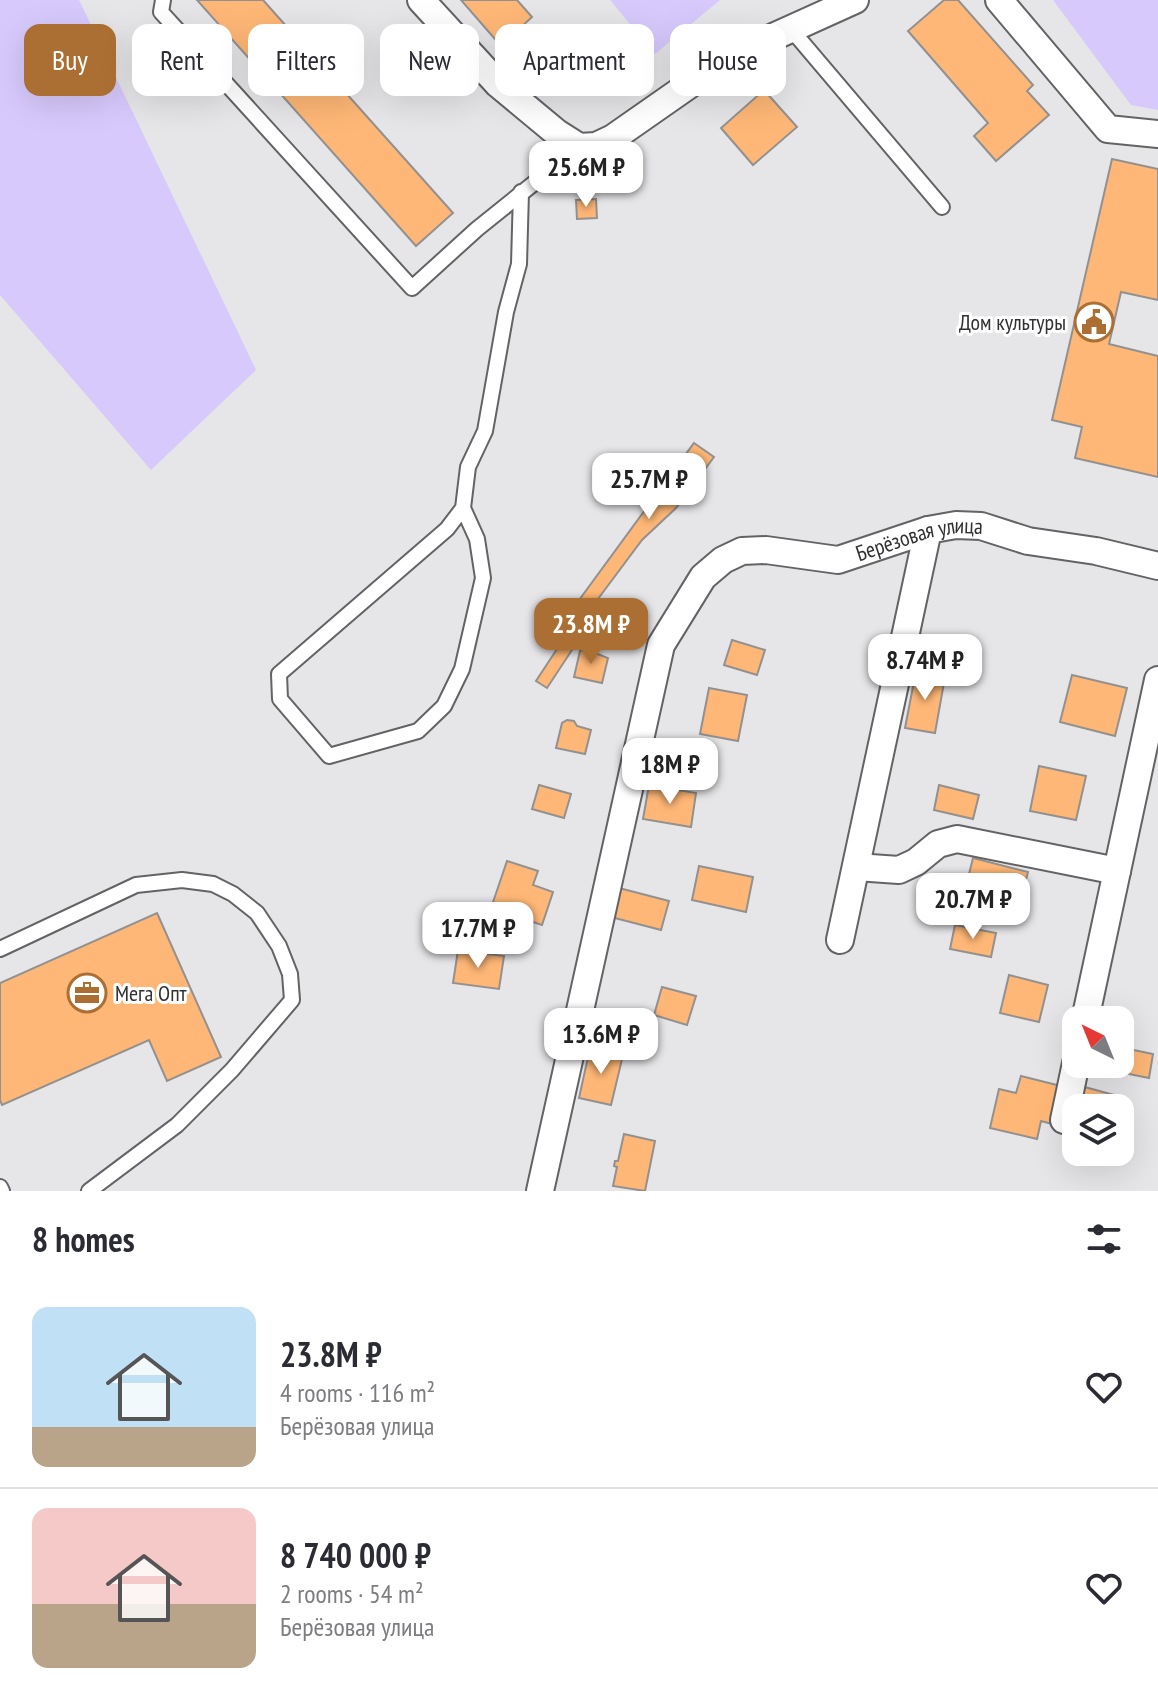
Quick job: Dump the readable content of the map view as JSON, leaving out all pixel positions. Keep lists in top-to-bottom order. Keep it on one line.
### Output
{"streets":{"street":["Берёзовая улица"]},"places":{"public building":["Дом культуры"],"office":["Мега Опт"]},"north":"top left","page":{"chip":["Buy","Rent","Filters","New","Apartment","House"],"price":["25.6M ₽","25.7M ₽","23.8M ₽","8.74M ₽","18M ₽","20.7M ₽","17.7M ₽","13.6M ₽"],"heading":"8 homes","list":[{"name":"23.8M ₽","note":"4 rooms · 116 m² · Берёзовая улица"},{"name":"8 740 000 ₽","note":"2 rooms · 54 m² · Берёзовая улица"}]}}
